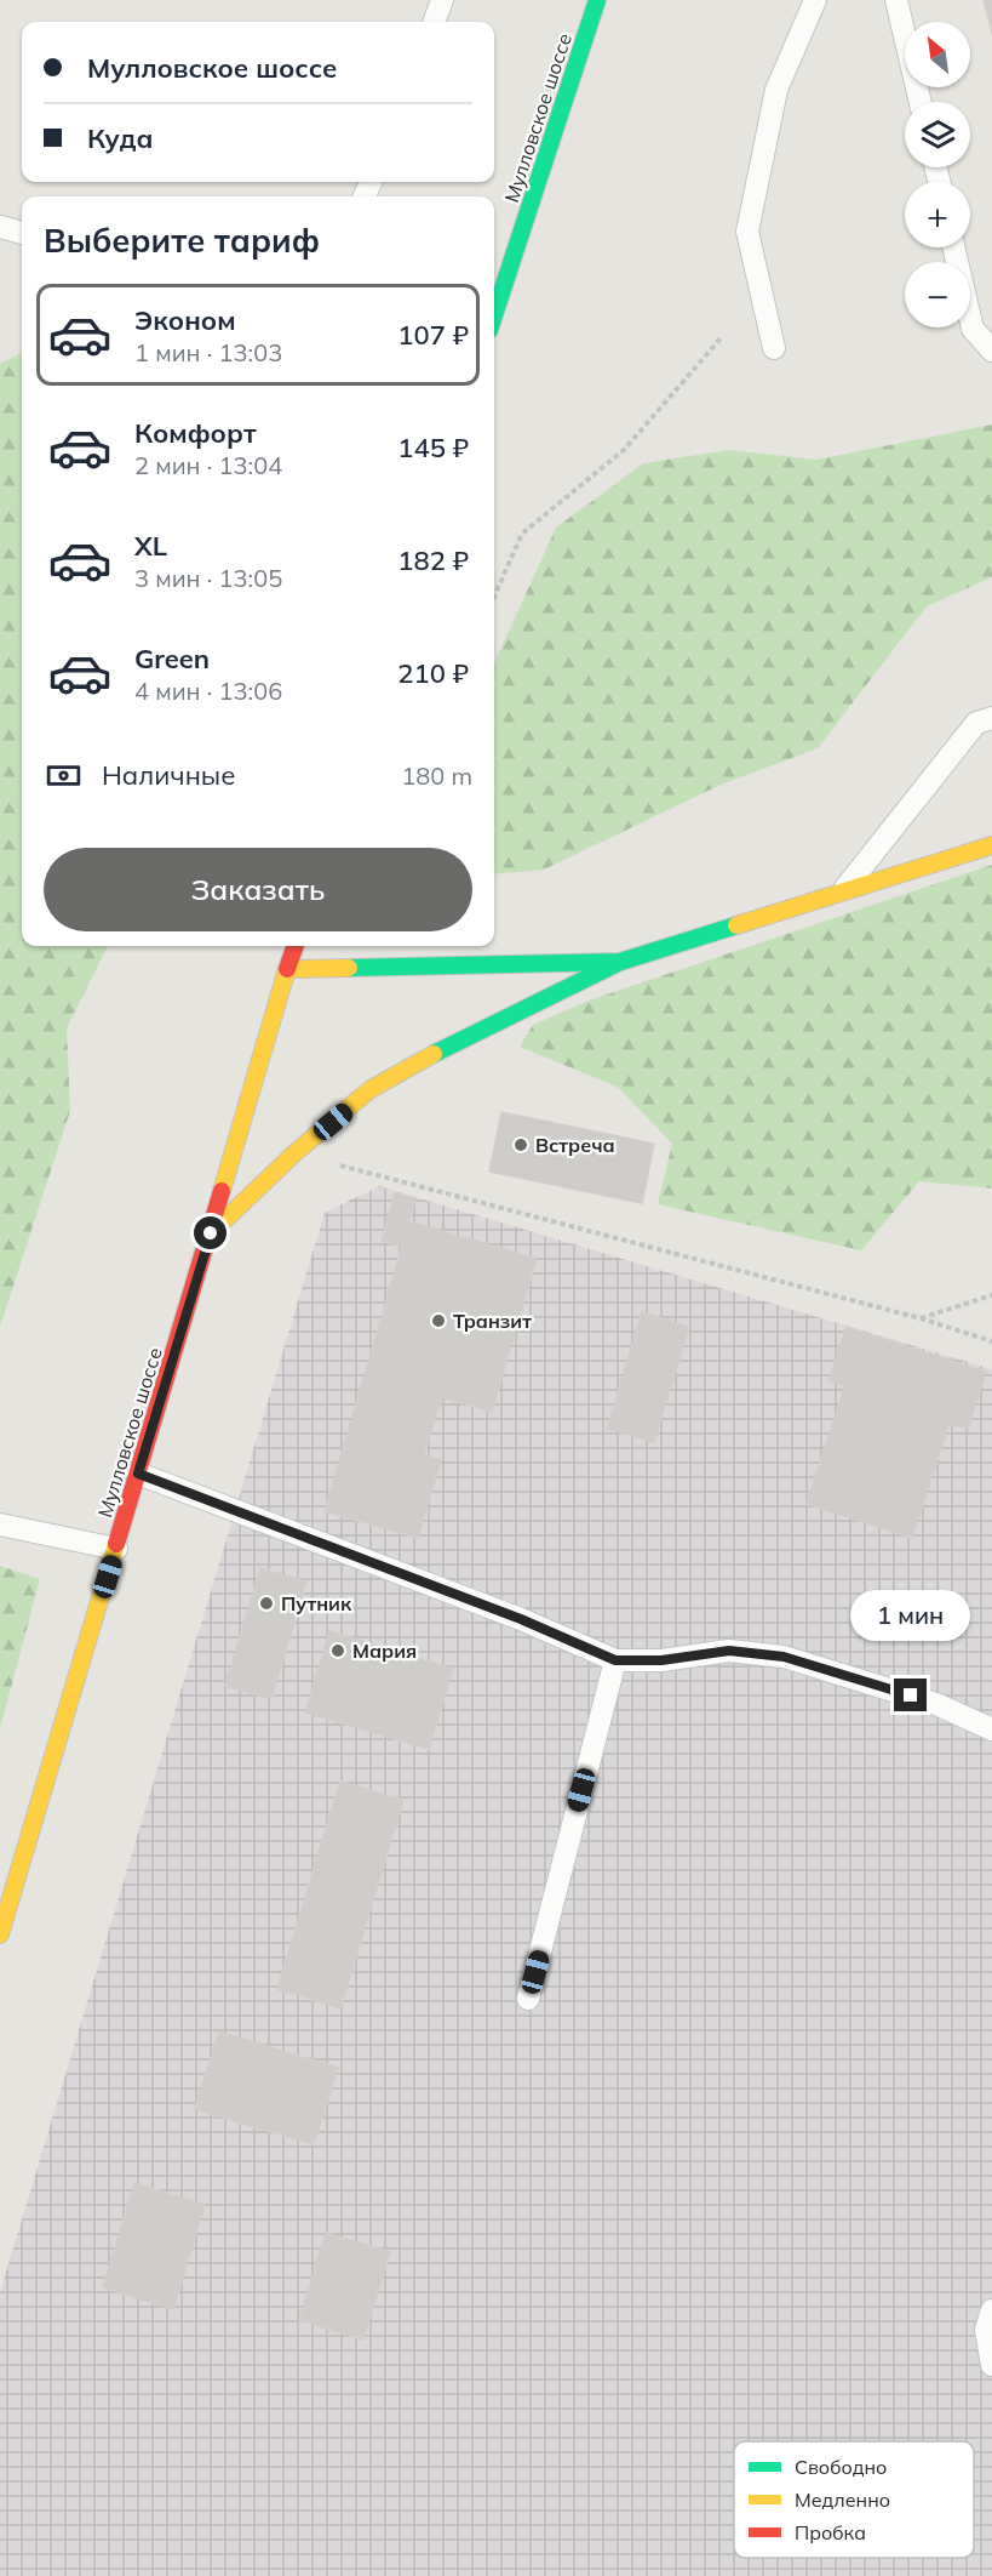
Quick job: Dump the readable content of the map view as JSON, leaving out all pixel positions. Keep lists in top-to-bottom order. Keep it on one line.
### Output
{"streets":{"main road":["Мулловское шоссе"]},"places":["Встреча","Транзит","Путник","Мария"],"legend":["Свободно","Медленно","Пробка"],"north":"top left","page":{"map_buttons":["+","−"],"banner":["Мулловское шоссе","Куда"],"heading":"Выберите тариф","list":[{"name":"Эконом","note":"1 мин · 13:03","value":"107 ₽"},{"name":"Комфорт","note":"2 мин · 13:04","value":"145 ₽"},{"name":"XL","note":"3 мин · 13:05","value":"182 ₽"},{"name":"Green","note":"4 мин · 13:06","value":"210 ₽"}],"pay":["Наличные","180 m"],"buttons":"Заказать","bubble":"1 мин"}}
